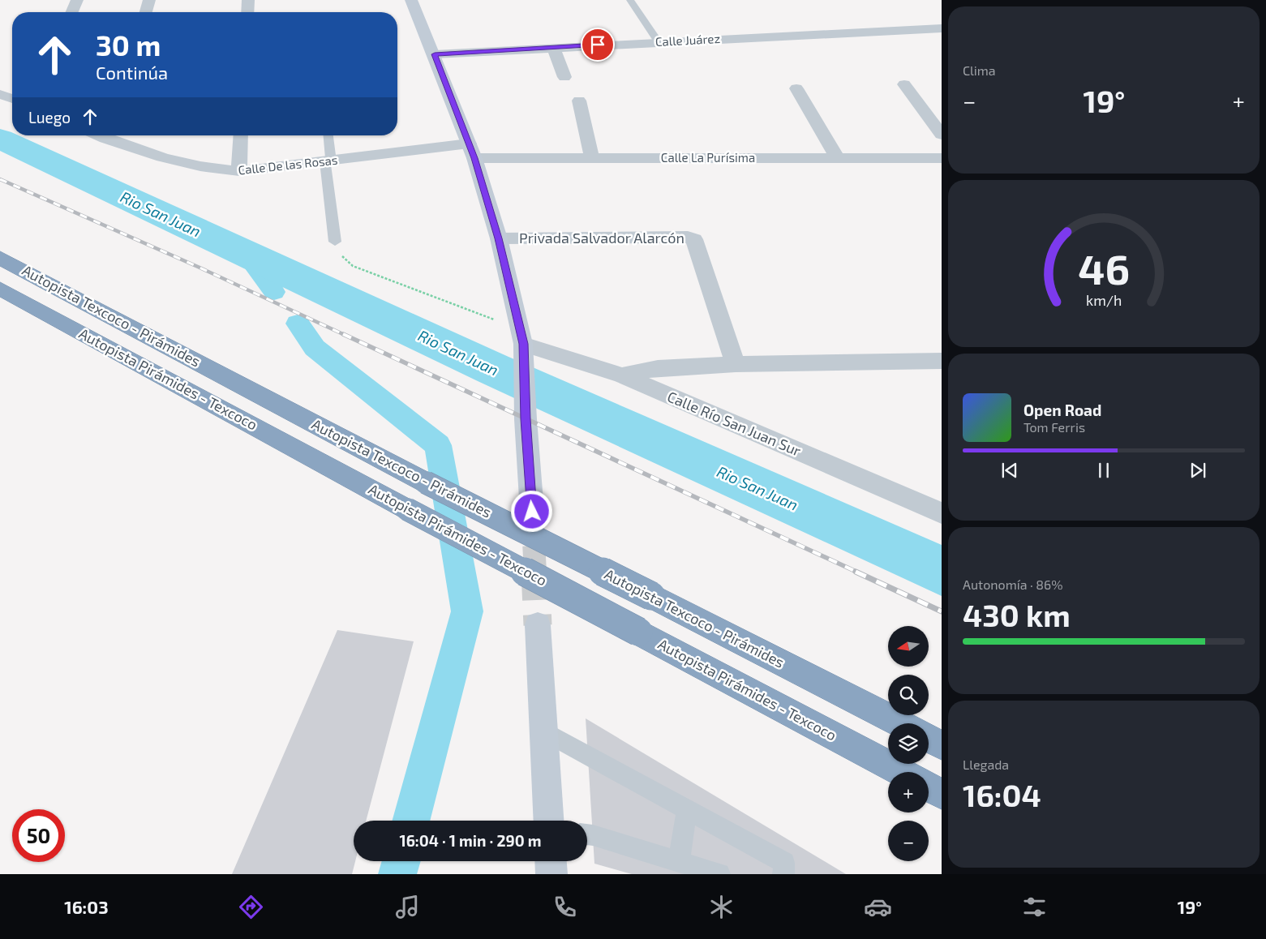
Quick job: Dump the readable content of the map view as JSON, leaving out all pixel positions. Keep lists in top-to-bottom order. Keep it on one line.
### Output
{"streets":{"highway":["Autopista Texcoco - Pirámides","Autopista Pirámides - Texcoco"],"street":["Calle Juárez","Calle La Purísima","Calle De las Rosas","Privada Salvador Alarcón","Calle Río San Juan Sur"]},"crossings":[["Calle La Purísima","Calle De las Rosas"]],"water":["Rio San Juan"],"north":"left","page":{"tile":["Clima",["Autonomía · 86%","430 km"],["Llegada","16:04"]],"turn":["30 m","Continúa"],"heat":["−","19°","+"],"then":"Luego","song":["Open Road","Tom Ferris"],"map_buttons":["+","−"],"limit":"50","trip":"16:04 · 1 min · 290 m","tabs":["16:03","19°"],"gauge":["46","km/h"]}}
